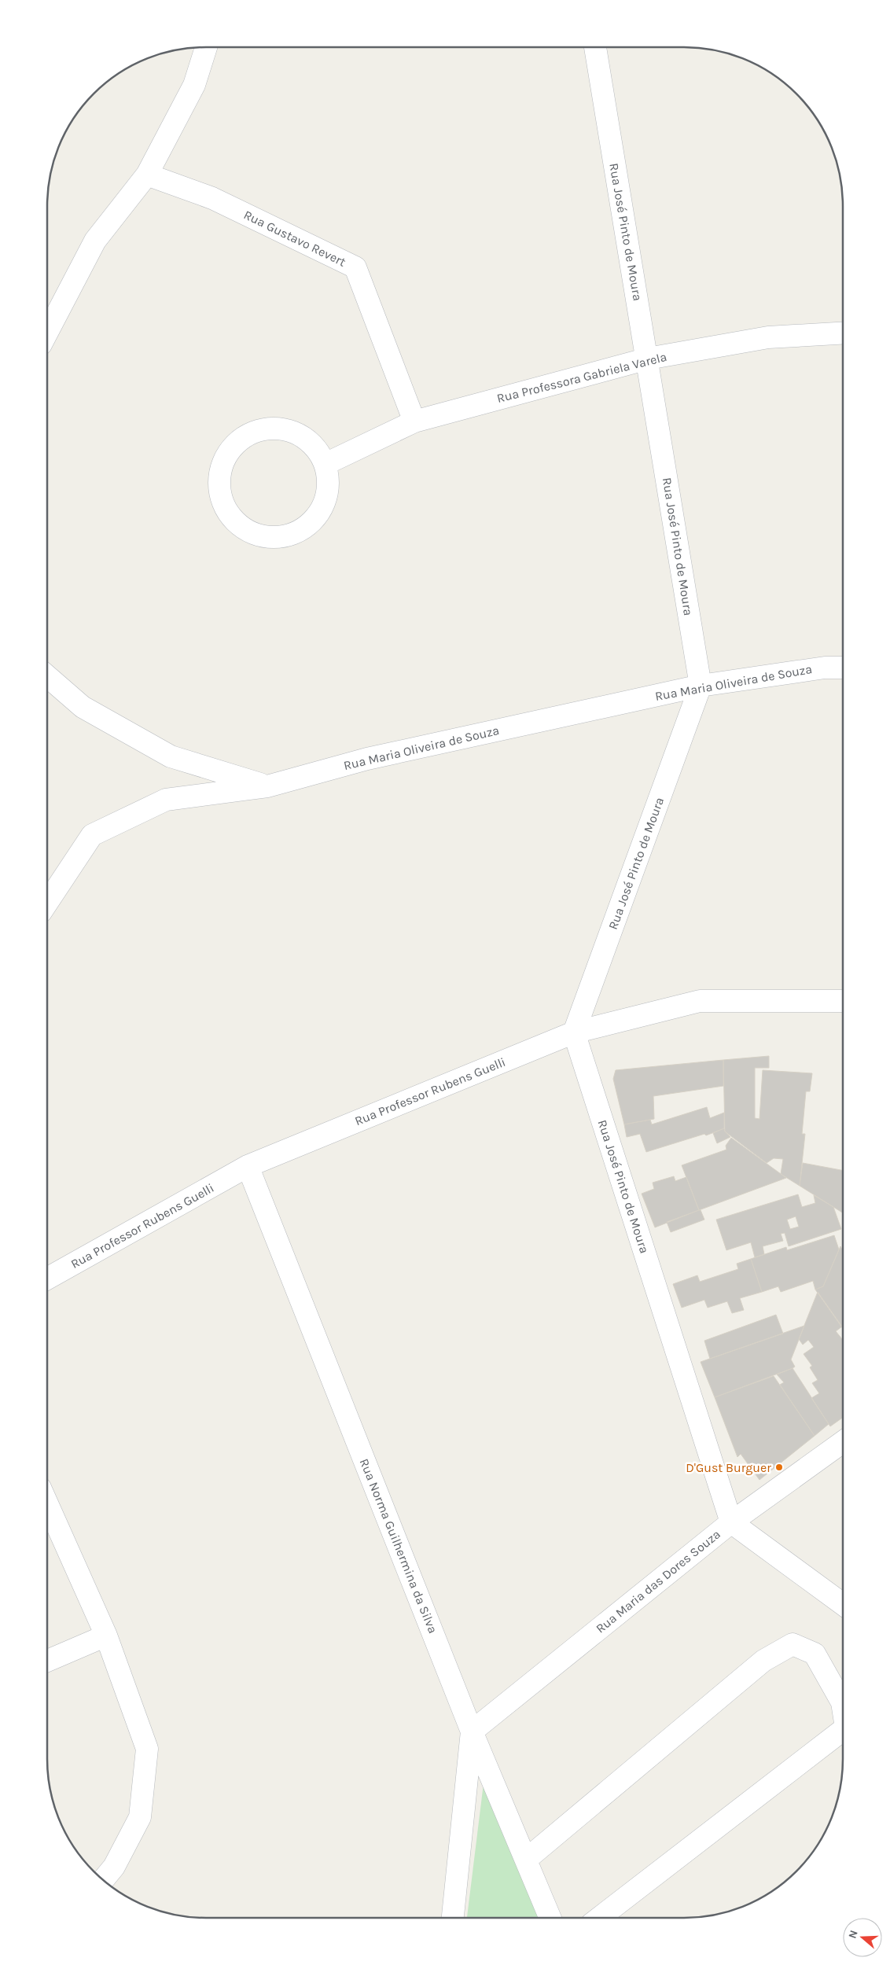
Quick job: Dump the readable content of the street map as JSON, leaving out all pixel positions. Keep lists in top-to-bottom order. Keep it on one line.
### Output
{"streets":{"street":["Rua José Pinto de Moura","Rua Gustavo Revert","Rua Professora Gabriela Varela","Rua Maria Oliveira de Souza","Rua Professor Rubens Guelli","Rua Norma Guilhermina da Silva","Rua Maria das Dores Souza"]},"crossings":[["Rua José Pinto de Moura","Rua Professora Gabriela Varela"],["Rua José Pinto de Moura","Rua Maria Oliveira de Souza"],["Rua José Pinto de Moura","Rua Professor Rubens Guelli"],["Rua José Pinto de Moura","Rua Maria das Dores Souza"],["Rua Gustavo Revert","Rua Professora Gabriela Varela"],["Rua Professor Rubens Guelli","Rua Norma Guilhermina da Silva"],["Rua Norma Guilhermina da Silva","Rua Maria das Dores Souza"]],"places":["D'Gust Burguer"],"north":"left"}
